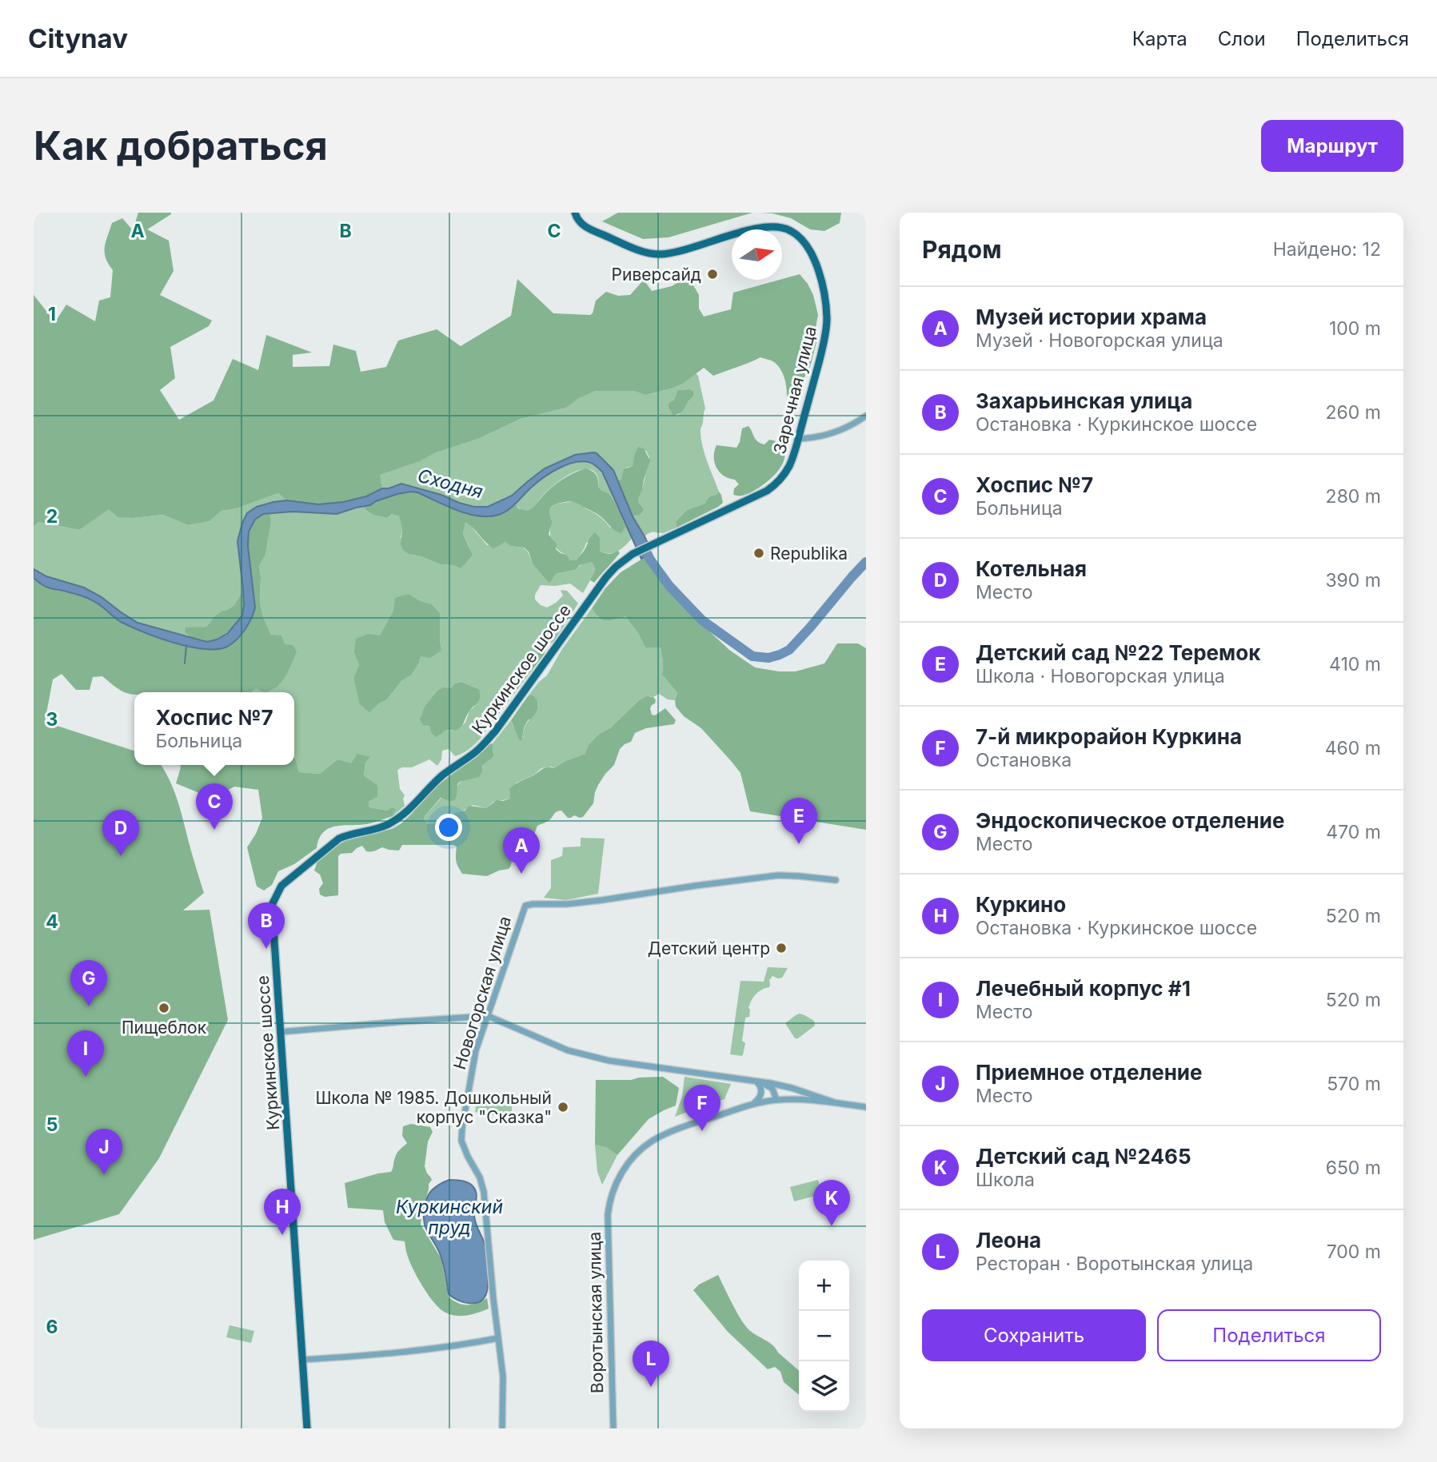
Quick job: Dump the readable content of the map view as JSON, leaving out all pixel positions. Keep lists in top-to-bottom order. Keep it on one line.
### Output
{"streets":{"main road":["Заречная улица","Куркинское шоссе"],"street":["Новогорская улица","Воротынская улица"]},"crossings":[["Заречная улица","Куркинское шоссе"]],"water":["Сходня","Куркинский пруд"],"places":["Риверсайд","Republika","Детский центр","Пищеблок","Школа № 1985. Дошкольный корпус \"Сказка\""],"north":"right","page":{"header":"Citynav","nav":["Карта","Слои","Поделиться"],"buttons":["Маршрут",["Сохранить","Поделиться"]],"title":"Как добраться","heading":["Рядом","Найдено: 12"],"list":[{"mark":"A","name":"Музей истории храма","note":"Музей · Новогорская улица","value":"100 m"},{"mark":"B","name":"Захарьинская улица","note":"Остановка · Куркинское шоссе","value":"260 m"},{"mark":"C","name":"Хоспис №7","note":"Больница","value":"280 m"},{"mark":"D","name":"Котельная","note":"Место","value":"390 m"},{"mark":"E","name":"Детский сад №22 Теремок","note":"Школа · Новогорская улица","value":"410 m"},{"mark":"F","name":"7-й микрорайон Куркина","note":"Остановка","value":"460 m"},{"mark":"G","name":"Эндоскопическое отделение","note":"Место","value":"470 m"},{"mark":"H","name":"Куркино","note":"Остановка · Куркинское шоссе","value":"520 m"},{"mark":"I","name":"Лечебный корпус #1","note":"Место","value":"520 m"},{"mark":"J","name":"Приемное отделение","note":"Место","value":"570 m"},{"mark":"K","name":"Детский сад №2465","note":"Школа","value":"650 m"},{"mark":"L","name":"Леона","note":"Ресторан · Воротынская улица","value":"700 m"}],"popup":["Хоспис №7","Больница"],"pins":["C","E","D","A","B","G","I","F","J","K","H","L"],"map_buttons":["+","−"]},"grid":{"columns":["A","B","C"],"rows":["1","2","3","4","5","6"]}}
